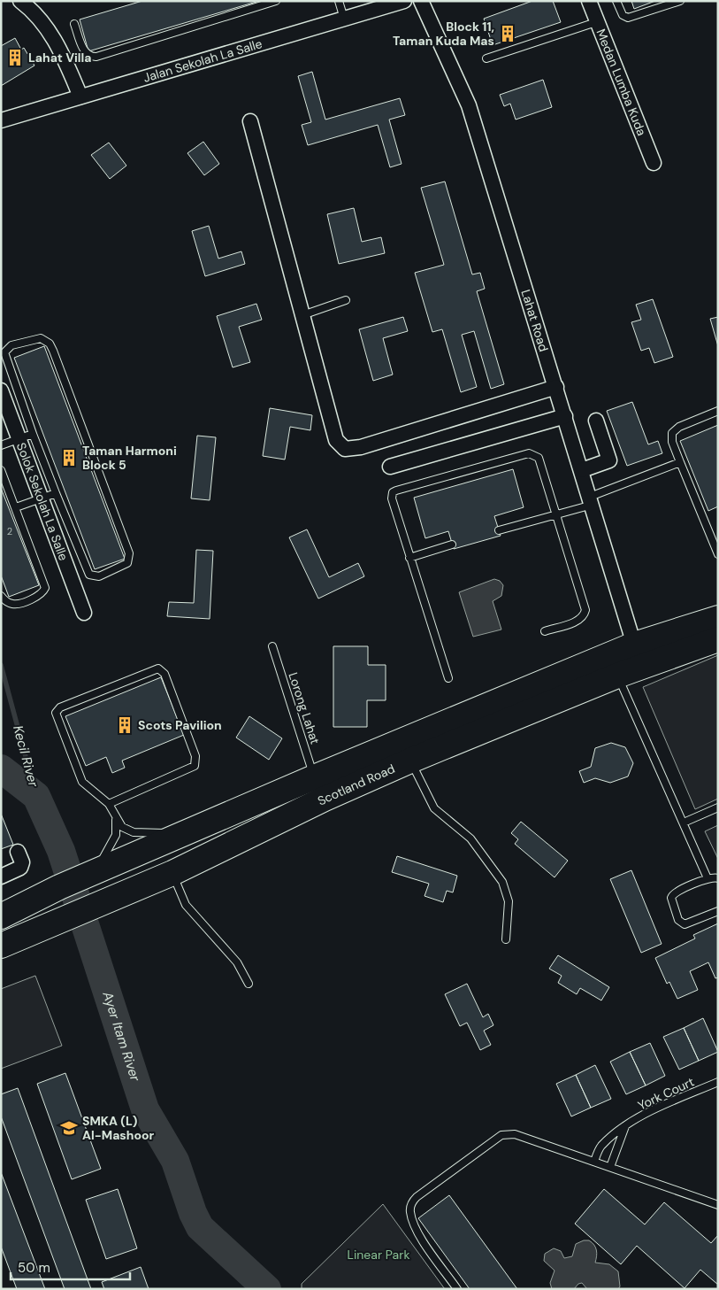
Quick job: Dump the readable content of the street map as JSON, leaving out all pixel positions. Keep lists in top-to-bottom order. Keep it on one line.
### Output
{"streets":{"highway":["Scotland Road"],"street":["Jalan Sekolah La Salle","Medan Lumba Kuda","Lahat Road","Solok Sekolah La Salle"],"lane":["Lorong Lahat","York Court"]},"crossings":[["Lahat Road","Scotland Road"],["Lorong Lahat","Scotland Road"]],"water":["Kecil River","Ayer Itam River"],"parks":["Linear Park"],"places":{"building":["Block 11, Taman Kuda Mas","Lahat Villa","Taman Harmoni Block 5","Scots Pavilion"],"school or university":["SMKA (L) Al-Mashoor"]},"house_numbers":["2"],"scale_bar":"50 m"}
